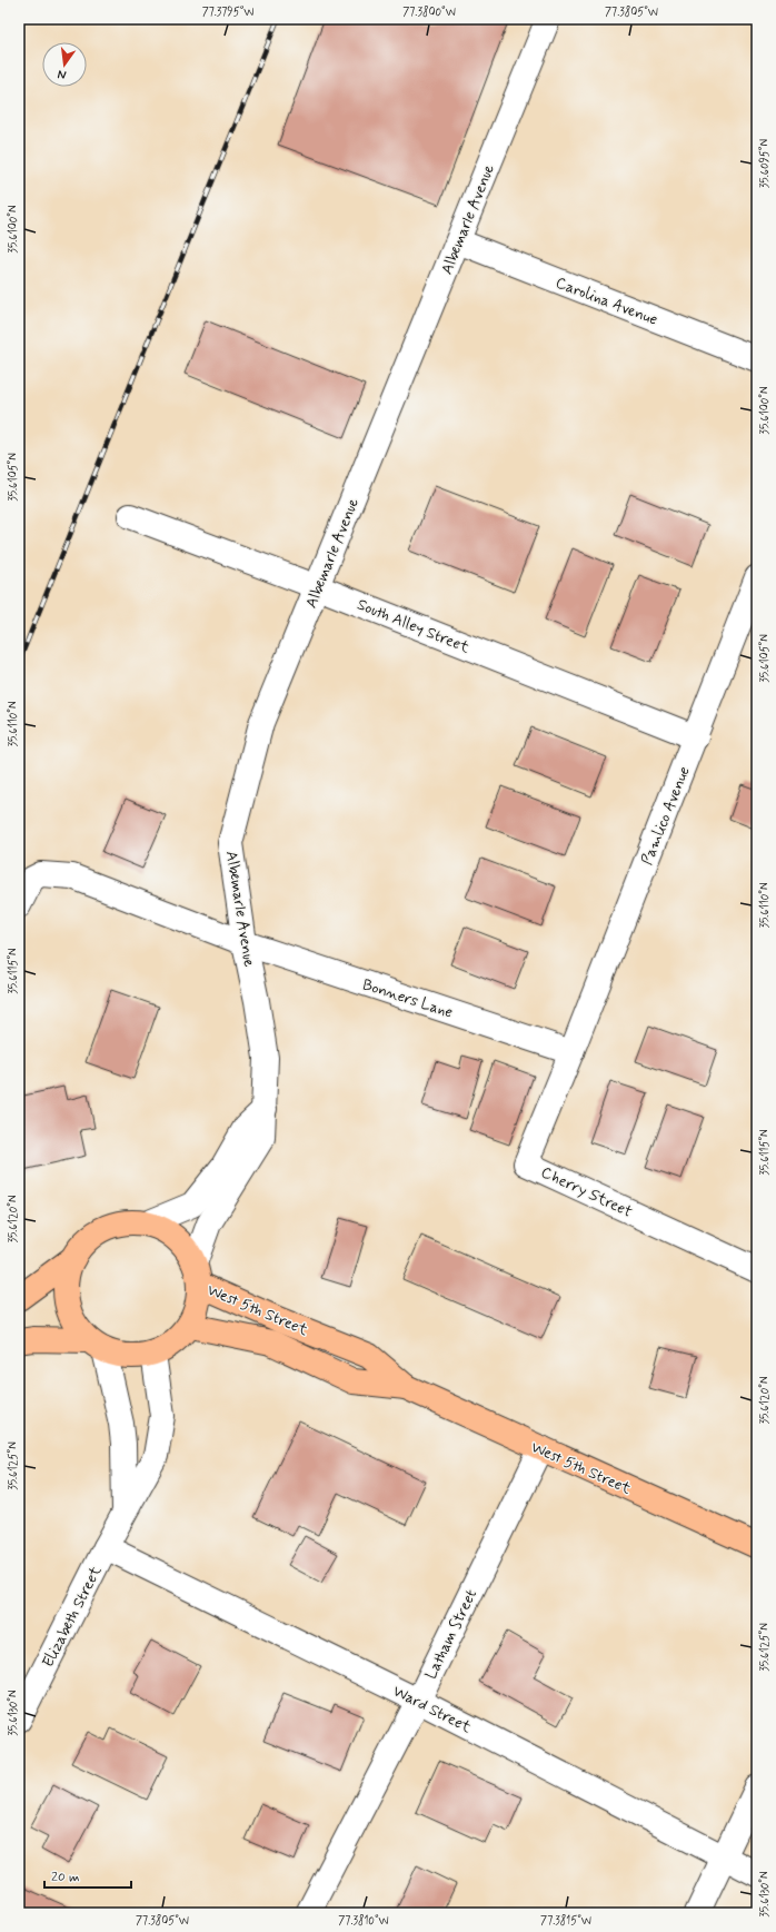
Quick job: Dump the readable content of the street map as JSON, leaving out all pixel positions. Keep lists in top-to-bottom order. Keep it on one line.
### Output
{"streets":{"main road":["West 5th Street"],"street":["Albemarle Avenue","Carolina Avenue","South Alley Street","Pamlico Avenue","Bonners Lane","Cherry Street","Elizabeth Street","Latham Street","Ward Street"]},"crossings":[["Albemarle Avenue","Carolina Avenue"],["Albemarle Avenue","South Alley Street"],["Albemarle Avenue","Bonners Lane"],["Albemarle Avenue","West 5th Street"],["Albemarle Avenue","Elizabeth Street"],["South Alley Street","Pamlico Avenue"],["Pamlico Avenue","Bonners Lane"],["Pamlico Avenue","Cherry Street"],["Bonners Lane","Cherry Street"],["West 5th Street","Elizabeth Street"],["West 5th Street","Latham Street"],["Elizabeth Street","Ward Street"],["Latham Street","Ward Street"]],"scale_bar":"20 m","north":"bottom","coordinates":["77.3795°W","77.3800°W","77.3805°W","35.6095°N","35.6100°N","35.6105°N","35.6110°N","35.6115°N","35.6120°N","35.6125°N","35.6130°N","77.3810°W","77.3815°W"]}
